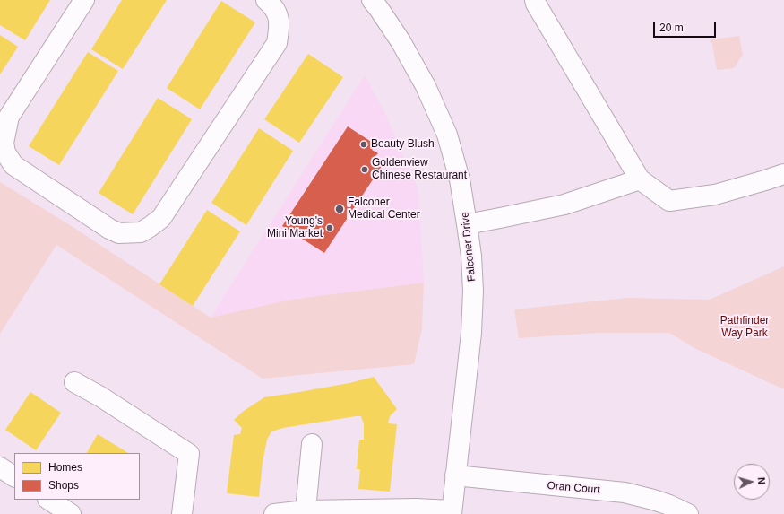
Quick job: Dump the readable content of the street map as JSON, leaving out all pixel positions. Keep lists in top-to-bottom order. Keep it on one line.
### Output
{"streets":{"street":["Falconer Drive","Oran Court"]},"crossings":[["Falconer Drive","Oran Court"]],"parks":["Pathfinder Way Park"],"places":["Beauty Blush","Goldenview Chinese Restaurant","Falconer Medical Center","Young's Mini Market"],"legend":["Homes","Shops"],"scale_bar":"20 m","north":"right"}
